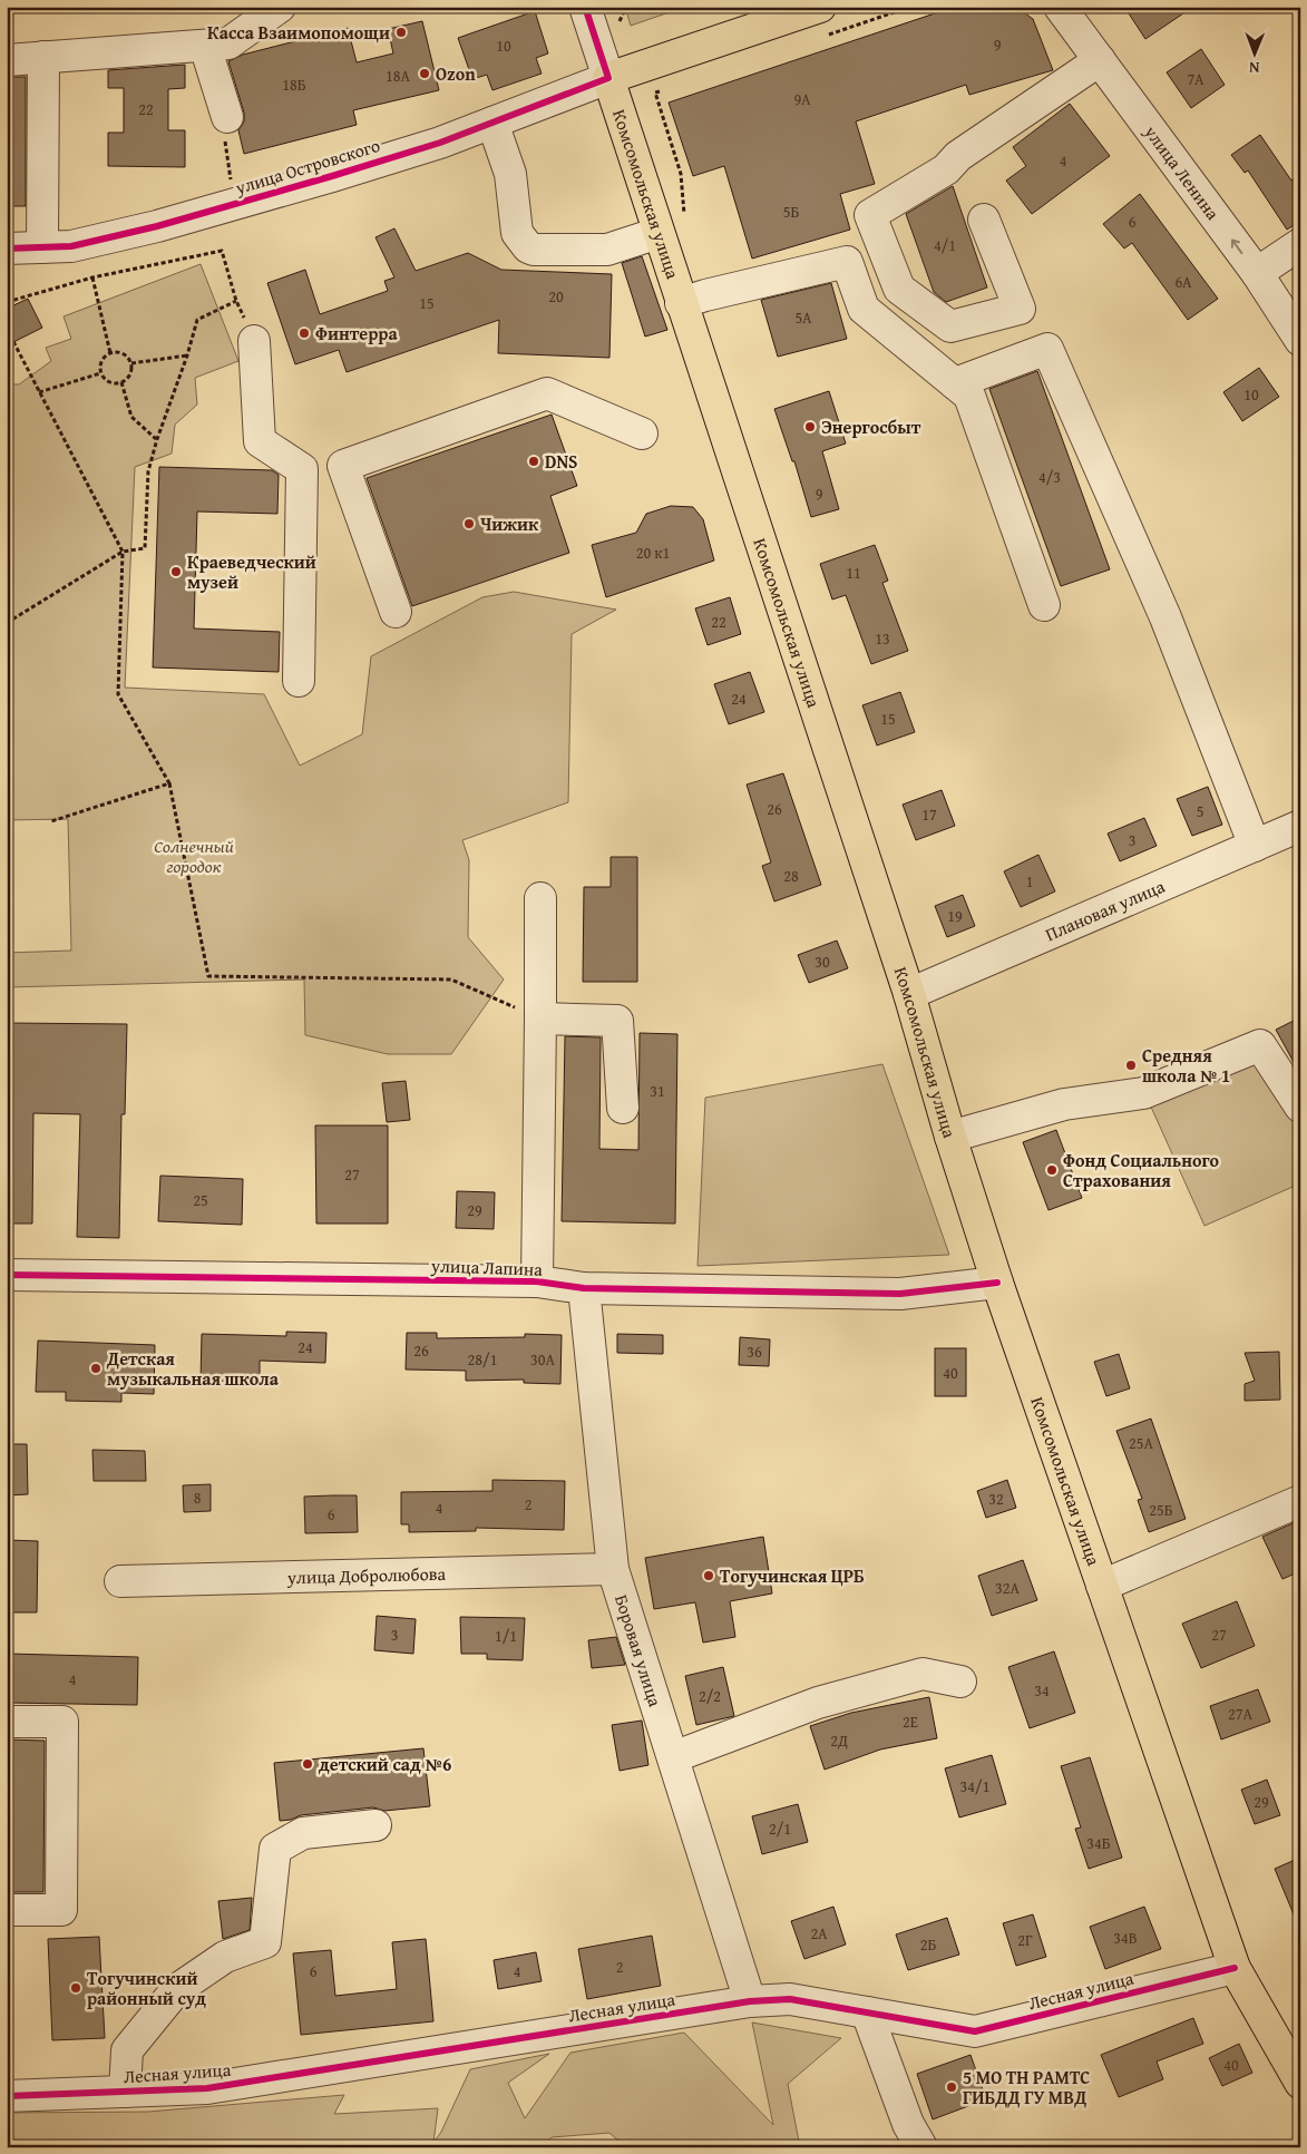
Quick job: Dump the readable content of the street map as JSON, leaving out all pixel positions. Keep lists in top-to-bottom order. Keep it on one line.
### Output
{"streets":{"main road":["улица Островского","Комсомольская улица"],"street":["улица Ленина","Плановая улица","улица Лапина","улица Добролюбова","Боровая улица","Лесная улица"]},"crossings":[["улица Островского","Комсомольская улица"],["Комсомольская улица","Плановая улица"],["Комсомольская улица","улица Лапина"],["Комсомольская улица","Лесная улица"],["улица Лапина","Боровая улица"],["улица Добролюбова","Боровая улица"],["Боровая улица","Лесная улица"]],"one_way":["улица Ленина"],"parks":["Солнечный городок"],"places":["Касса Взаимопомощи","Ozon","Финтерра","Энергосбыт","DNS","Чижик","Краеведческий музей","Средняя школа № 1","Фонд Социального Страхования","Детская музыкальная школа","Тогучинская ЦРБ","детский сад №6","Тогучинский районный суд","5 МО ТН РАМТС ГИБДД ГУ МВД"],"house_numbers":["9","10","18А","7А","18Б","9А","22","4","5Б","6","4/1","6А","20","15","5А","10","4/3","9","20 к1","11","22","13","24","15","26","5","17","3","28","1","19","30","31","27","25","29","24","26","36","28/1","30А","40","25А","8","32","2","4","25Б","6","32А","3","27","1/1","4","34","2/2","27А","2Е","2Д","34/1","29","2/1","34Б","2А","34В","2Г","2Б","2","6","4","40"],"north":"bottom"}
